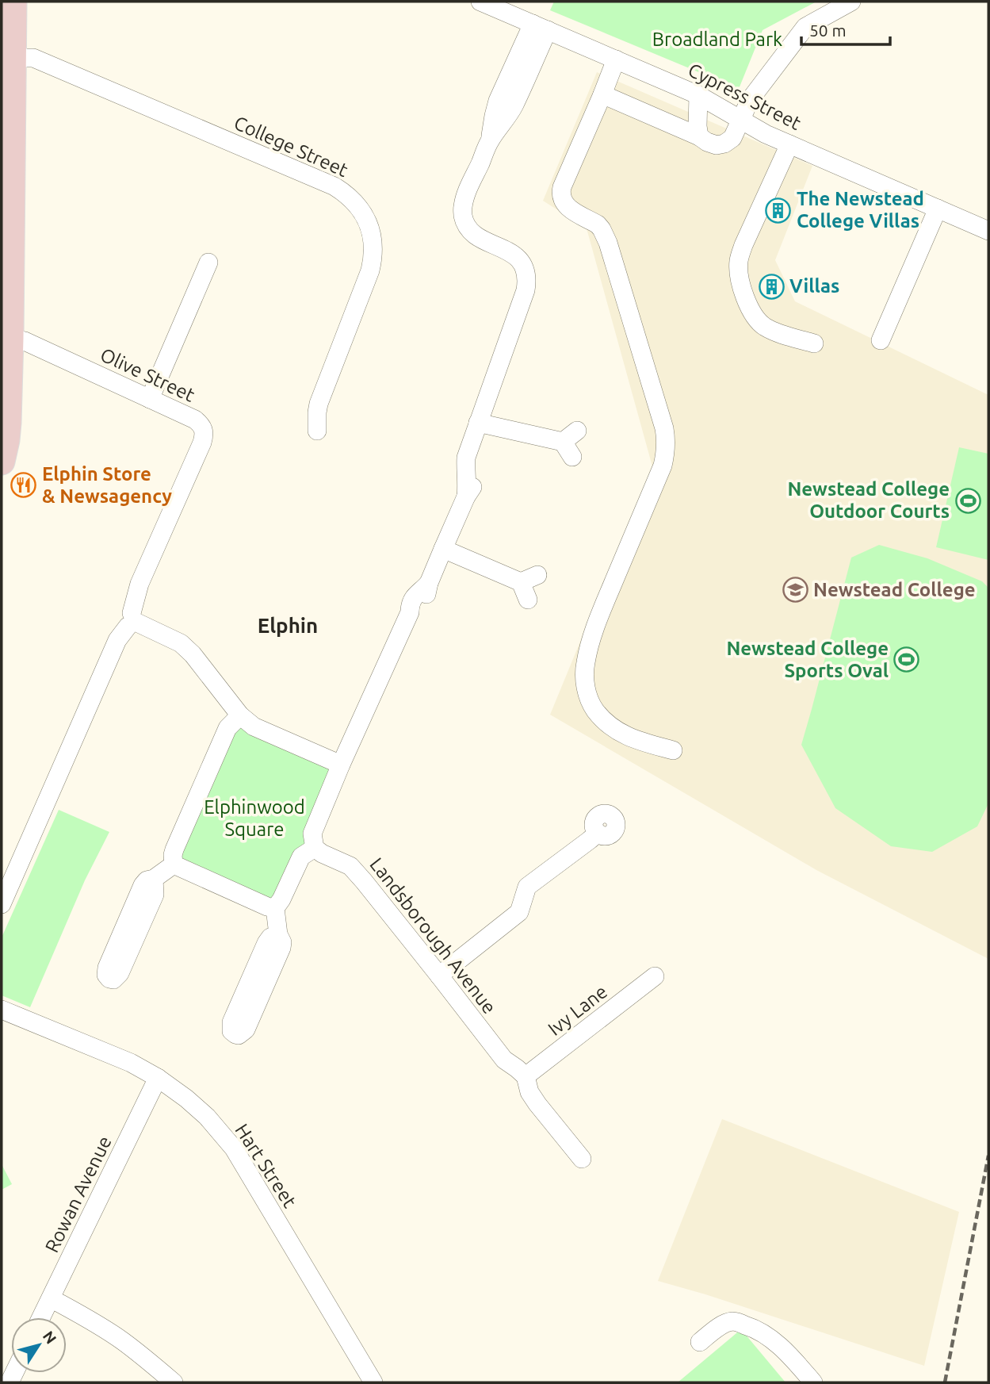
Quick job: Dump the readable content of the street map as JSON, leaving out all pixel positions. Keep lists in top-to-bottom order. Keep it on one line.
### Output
{"streets":{"street":["Cypress Street","College Street","Olive Street","Landsborough Avenue","Ivy Lane","Hart Street","Rowan Avenue"]},"crossings":[["Landsborough Avenue","Ivy Lane"],["Hart Street","Rowan Avenue"]],"districts":["Elphin"],"parks":["Broadland Park","Elphinwood Square"],"places":{"building":["The Newstead College Villas","Villas"],"restaurant":["Elphin Store & Newsagency"],"sports":["Newstead College Outdoor Courts","Newstead College Sports Oval"],"school or university":["Newstead College"]},"scale_bar":"50 m","north":"top right"}
